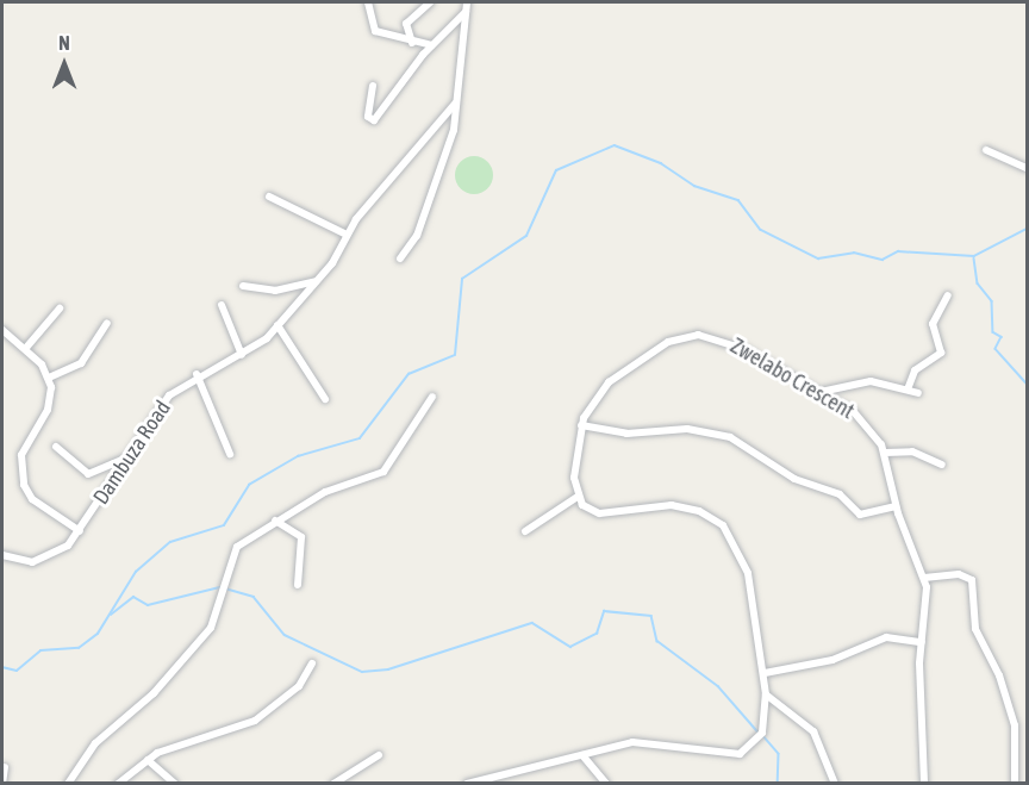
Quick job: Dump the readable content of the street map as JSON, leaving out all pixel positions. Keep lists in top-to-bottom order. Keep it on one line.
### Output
{"streets":{"street":["Zwelabo Crescent","Dambuza Road"]},"north":"top"}
